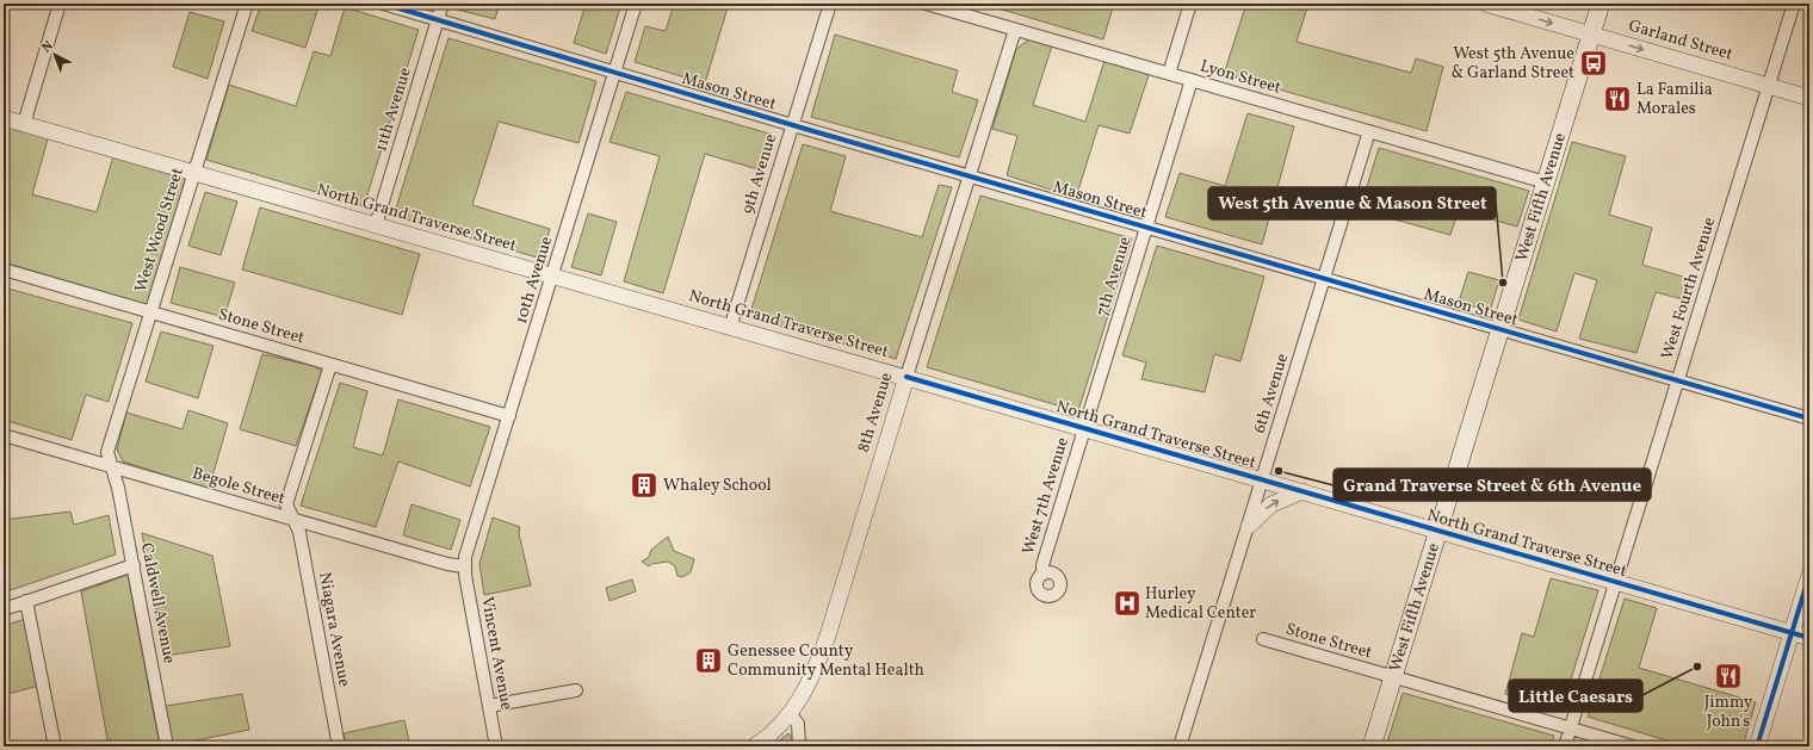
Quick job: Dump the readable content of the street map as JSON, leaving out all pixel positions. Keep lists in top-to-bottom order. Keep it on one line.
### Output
{"streets":{"main road":["West Fifth Avenue"],"street":["Garland Street","Lyon Street","Mason Street","11th Avenue","9th Avenue","North Grand Traverse Street","West Wood Street","7th Avenue","10th Avenue","West Fourth Avenue","Stone Street","6th Avenue","8th Avenue","Begole Street","West 7th Avenue","Caldwell Avenue","Niagara Avenue","Vincent Avenue"]},"crossings":[["Garland Street","West Fifth Avenue"],["Garland Street","West Fourth Avenue"],["Lyon Street","West Fifth Avenue"],["Lyon Street","7th Avenue"],["Lyon Street","6th Avenue"],["Lyon Street","8th Avenue"],["Mason Street","11th Avenue"],["Mason Street","9th Avenue"],["Mason Street","West Fifth Avenue"],["Mason Street","7th Avenue"],["Mason Street","10th Avenue"],["Mason Street","West Fourth Avenue"],["Mason Street","6th Avenue"],["Mason Street","8th Avenue"],["11th Avenue","North Grand Traverse Street"],["9th Avenue","North Grand Traverse Street"],["West Fifth Avenue","North Grand Traverse Street"],["West Fifth Avenue","Stone Street"],["North Grand Traverse Street","West Wood Street"],["North Grand Traverse Street","7th Avenue"],["North Grand Traverse Street","10th Avenue"],["North Grand Traverse Street","West Fourth Avenue"],["North Grand Traverse Street","6th Avenue"],["North Grand Traverse Street","8th Avenue"],["North Grand Traverse Street","West 7th Avenue"],["West Wood Street","Stone Street"],["West Wood Street","Begole Street"],["West Wood Street","Caldwell Avenue"],["7th Avenue","West 7th Avenue"],["10th Avenue","Stone Street"],["10th Avenue","Begole Street"],["10th Avenue","Vincent Avenue"],["West Fourth Avenue","Stone Street"],["Begole Street","Caldwell Avenue"],["Begole Street","Niagara Avenue"],["Begole Street","Vincent Avenue"]],"one_way":["Garland Street"],"places":{"bus stop":["West 5th Avenue & Garland Street"],"restaurant":["La Familia Morales","Jimmy John's"],"other":["West 5th Avenue & Mason Street","Grand Traverse Street & 6th Avenue","Little Caesars"],"building":["Whaley School","Genessee County Community Mental Health"],"hospital":["Hurley Medical Center"]},"north":"top left"}
